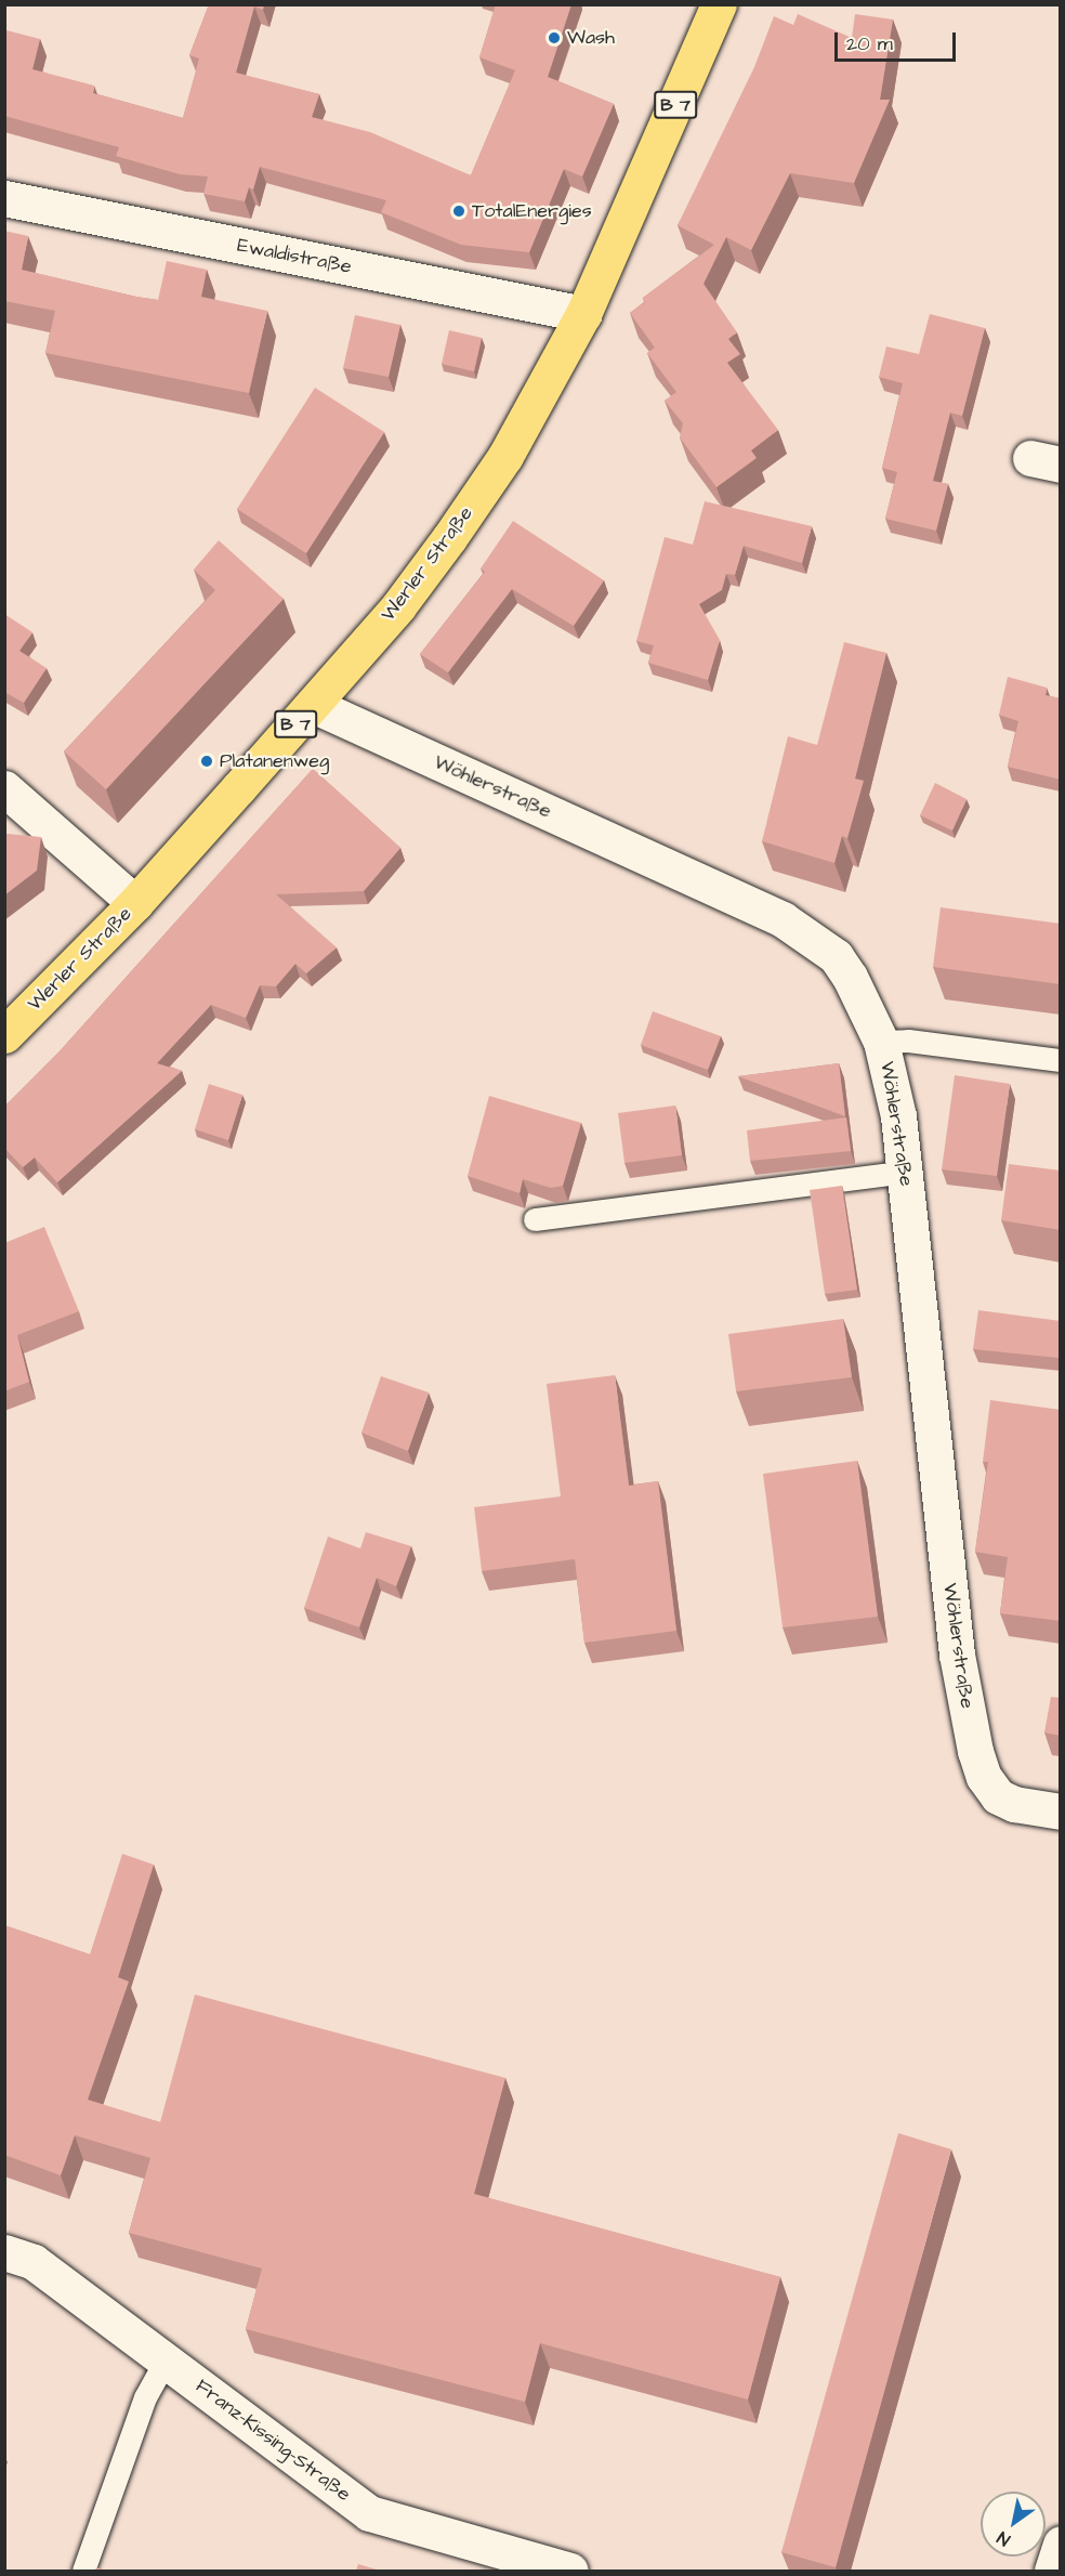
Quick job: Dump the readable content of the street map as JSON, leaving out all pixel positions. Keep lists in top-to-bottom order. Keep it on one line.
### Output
{"streets":{"main road":["B 7","Werler Straße"],"street":["Ewaldistraße","Wöhlerstraße","Franz-Kissing-Straße"]},"crossings":[["Ewaldistraße","Werler Straße"],["Werler Straße","Wöhlerstraße"]],"places":["Wash","TotalEnergies","Platanenweg"],"scale_bar":"20 m","north":"bottom left"}
